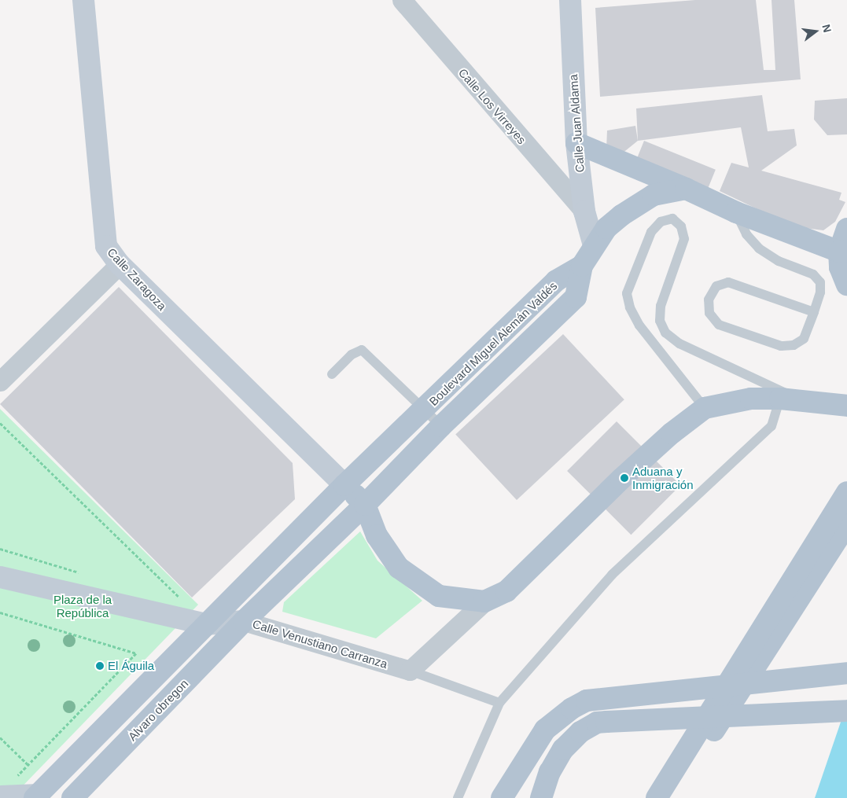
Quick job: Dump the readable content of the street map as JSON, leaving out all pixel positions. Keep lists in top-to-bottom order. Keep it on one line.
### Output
{"streets":{"main road":["Calle Juan Aldama","Calle Zaragoza","Boulevard Miguel Alemán Valdés","Calle Venustiano Carranza","Alvaro obregon"],"street":["Calle Los Virreyes"]},"crossings":[["Calle Los Virreyes","Calle Juan Aldama"],["Calle Zaragoza","Boulevard Miguel Alemán Valdés"],["Boulevard Miguel Alemán Valdés","Calle Venustiano Carranza"],["Boulevard Miguel Alemán Valdés","Alvaro obregon"],["Calle Venustiano Carranza","Alvaro obregon"]],"parks":["Plaza de la República"],"places":["Aduana y Inmigración","El Águila"],"north":"right"}
